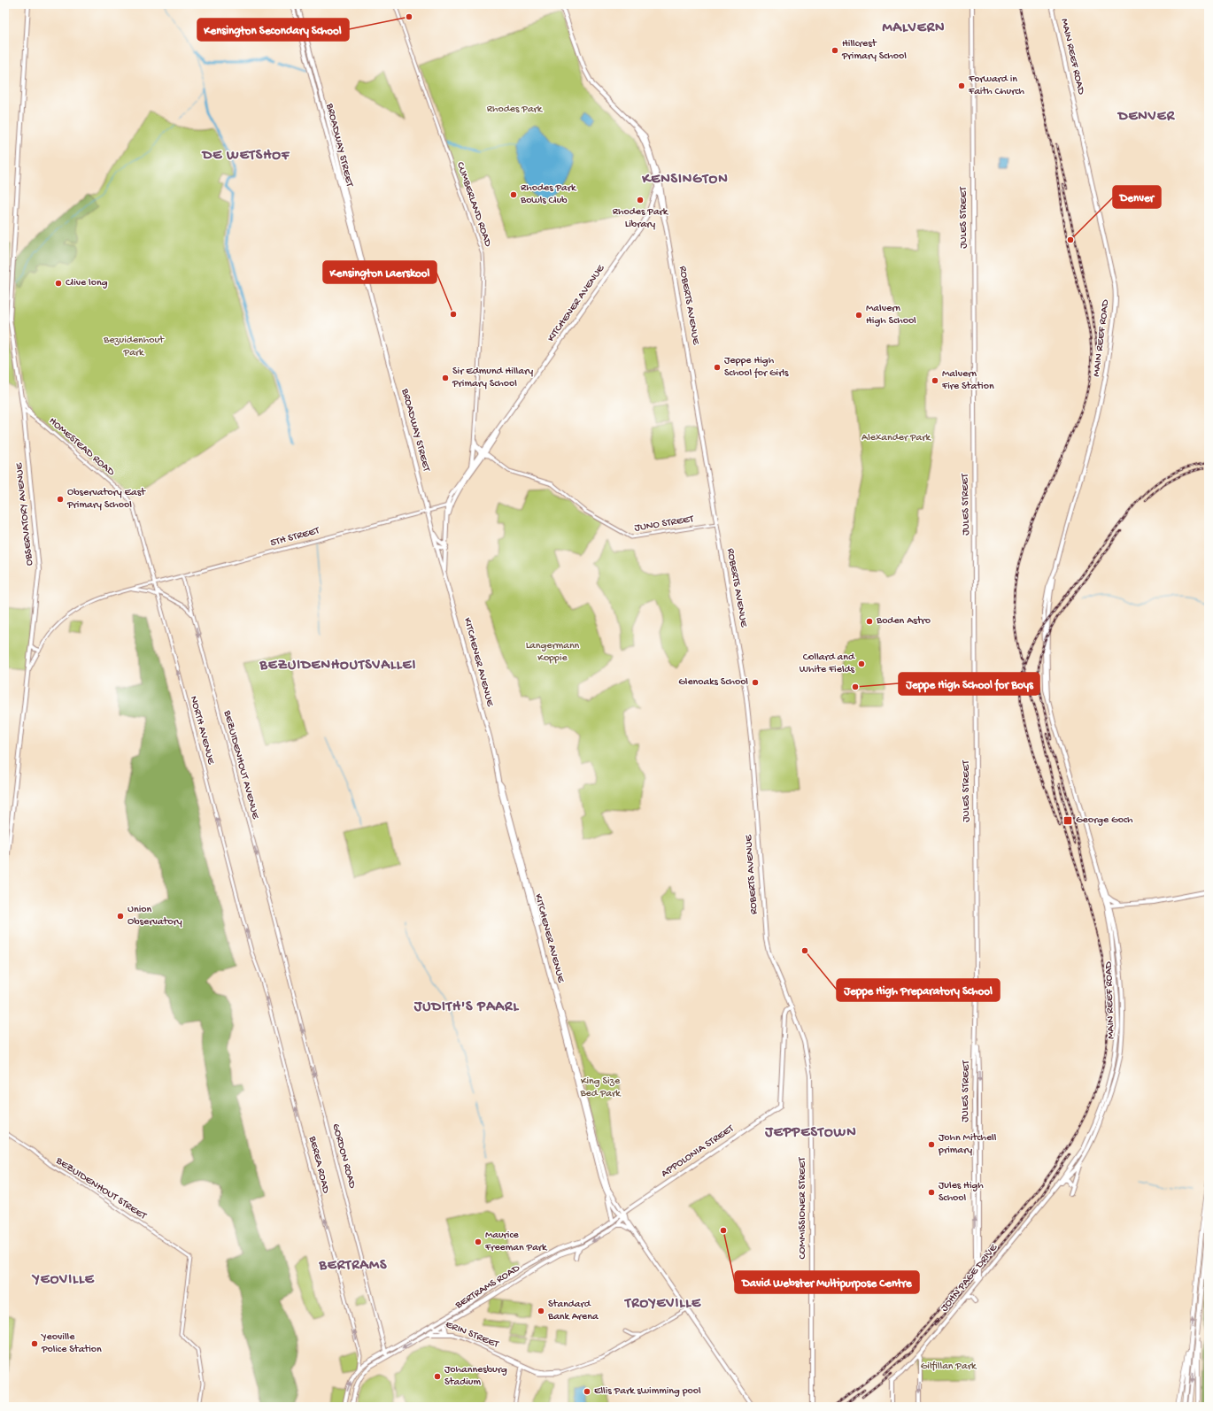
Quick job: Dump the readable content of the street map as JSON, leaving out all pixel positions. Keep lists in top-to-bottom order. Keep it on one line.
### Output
{"streets":{"main road":["MAIN REEF ROAD","BROADWAY STREET","JULES STREET","KITCHENER AVENUE","ROBERTS AVENUE","OBSERVATORY AVENUE","APPOLONIA STREET","COMMISSIONER STREET","JOHN PAGE DRIVE","BERTRAMS ROAD"],"street":["CUMBERLAND ROAD","HOMESTEAD ROAD","JUNO STREET","5TH STREET","NORTH AVENUE","BEZUIDENHOUT AVENUE","GORDON ROAD","BEREA ROAD","BEZUIDENHOUT STREET","ERIN STREET"]},"crossings":[["MAIN REEF ROAD","JOHN PAGE DRIVE"],["BROADWAY STREET","KITCHENER AVENUE"],["BROADWAY STREET","5TH STREET"],["JULES STREET","JOHN PAGE DRIVE"],["KITCHENER AVENUE","ROBERTS AVENUE"],["KITCHENER AVENUE","JUNO STREET"],["KITCHENER AVENUE","5TH STREET"],["KITCHENER AVENUE","APPOLONIA STREET"],["KITCHENER AVENUE","BERTRAMS ROAD"],["ROBERTS AVENUE","JUNO STREET"],["ROBERTS AVENUE","COMMISSIONER STREET"],["HOMESTEAD ROAD","OBSERVATORY AVENUE"],["HOMESTEAD ROAD","NORTH AVENUE"],["5TH STREET","NORTH AVENUE"],["5TH STREET","BEZUIDENHOUT AVENUE"],["NORTH AVENUE","BEREA ROAD"],["BEZUIDENHOUT AVENUE","GORDON ROAD"],["APPOLONIA STREET","COMMISSIONER STREET"],["APPOLONIA STREET","BERTRAMS ROAD"],["GORDON ROAD","BERTRAMS ROAD"],["BEREA ROAD","BERTRAMS ROAD"],["BERTRAMS ROAD","ERIN STREET"]],"one_way":["NORTH AVENUE","BEZUIDENHOUT AVENUE","GORDON ROAD","BEREA ROAD"],"districts":["MALVERN","DENVER","DE WETSHOF","KENSINGTON","BEZUIDENHOUTSVALLEI","JUDITH'S PAARL","JEPPESTOWN","BERTRAMS","YEOVILLE","TROYEVILLE"],"parks":["Rhodes Park","Bezuidenhout Park","Alexander Park","Langermann Koppie","King Size Bed Park","Gilfillan Park"],"places":{"other":["Kensington Secondary School","Hillcrest Primary School","Forward in Faith Church","Rhodes Park Bowls Club","Rhodes Park Library","Denver","Clive long","Kensington Laerskool","Malvern High School","Jeppe High School for Girls","Sir Edmund Hillary Primary School","Malvern Fire Station","Observatory East Primary School","Boden Astro","Collard and White Fields","Glenoaks School","Jeppe High School for Boys","Union Observatory","Jeppe High Preparatory School","John Mitchell primary","Jules High School","David Webster Multipurpose Centre","Maurice Freeman Park","Standard Bank Arena","Yeoville Police Station","Johannesburg Stadium","Ellis Park swimming pool"],"transit":["George Goch"]}}
